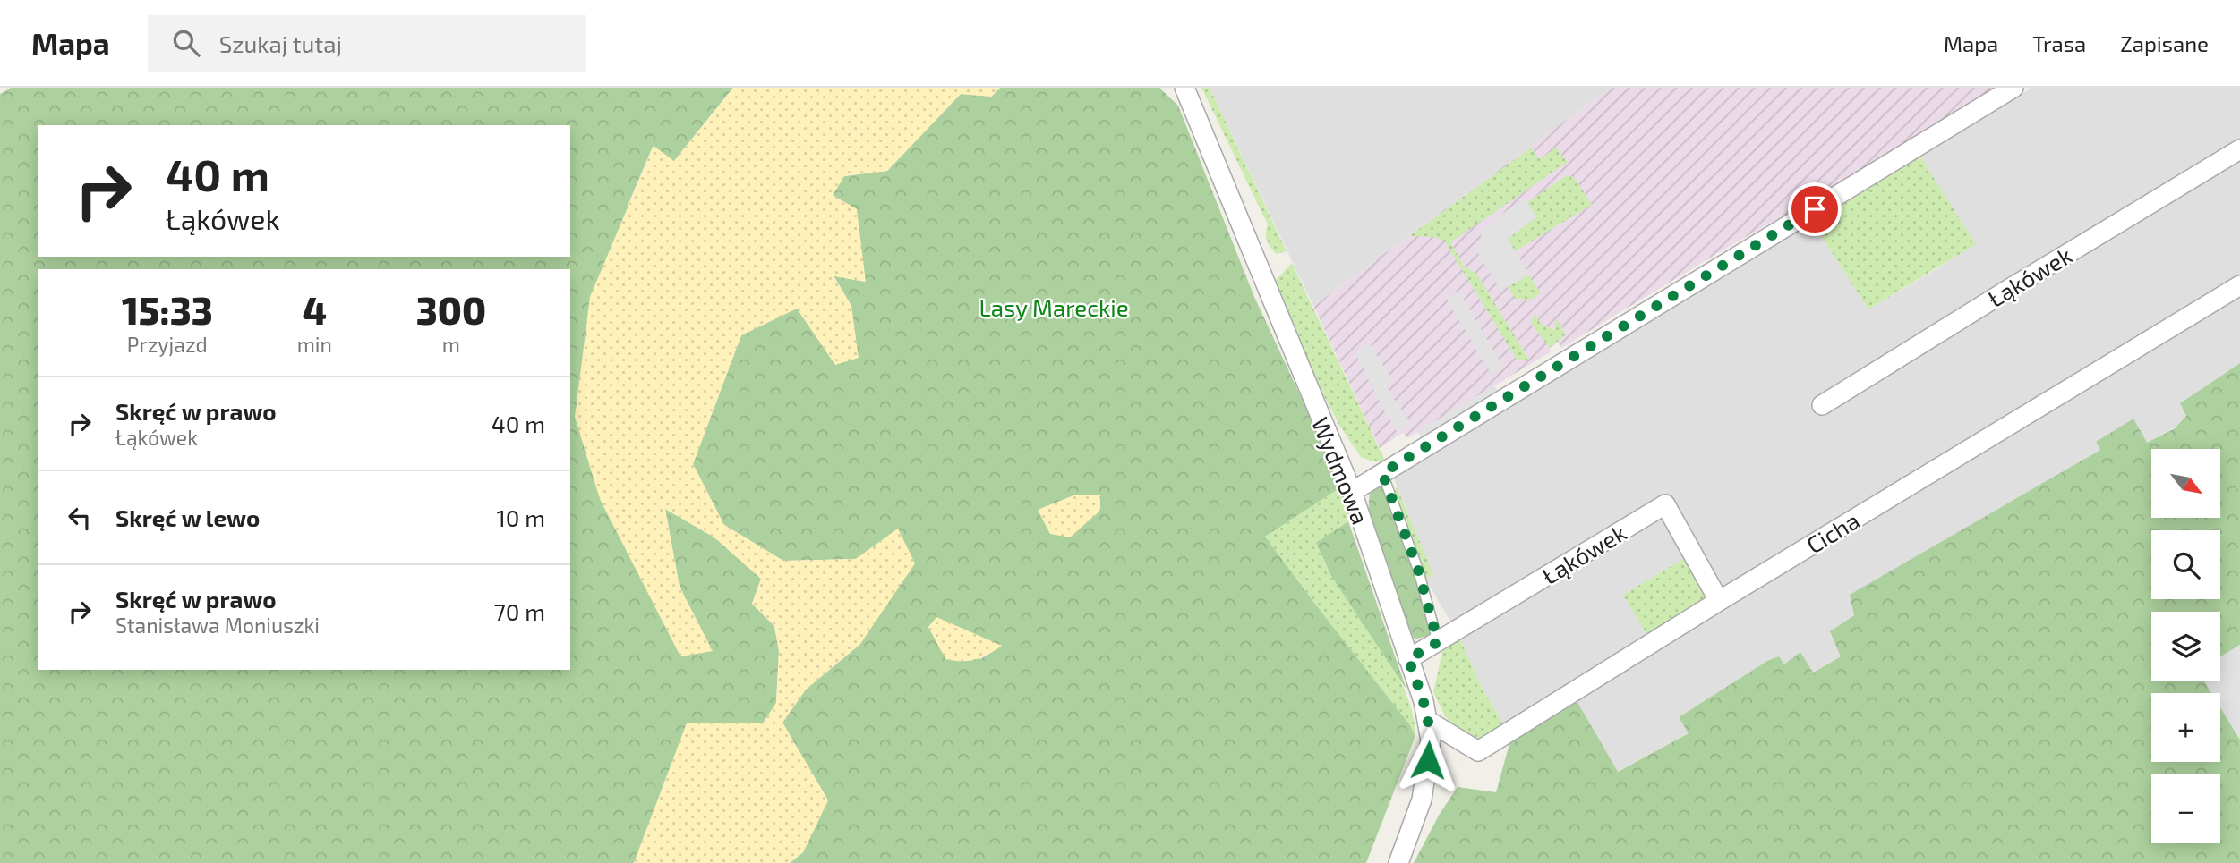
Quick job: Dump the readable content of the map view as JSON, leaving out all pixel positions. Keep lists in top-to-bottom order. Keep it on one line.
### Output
{"streets":{"street":["Łąkówek","Wydmowa","Cicha"]},"crossings":[["Łąkówek","Wydmowa"],["Łąkówek","Cicha"],["Wydmowa","Cicha"]],"parks":["Lasy Mareckie"],"north":"bottom right","page":{"header":"Mapa","search":"Szukaj tutaj","nav":["Mapa","Trasa","Zapisane"],"turn":["40 m","Łąkówek"],"eta":["15:33","Przyjazd","4","min","300","m"],"list":[{"name":"Skręć w prawo","note":"Łąkówek","value":"40 m"},{"name":"Skręć w lewo","value":"10 m"},{"name":"Skręć w prawo","note":"Stanisława Moniuszki","value":"70 m"}],"map_buttons":["+","−"]}}
